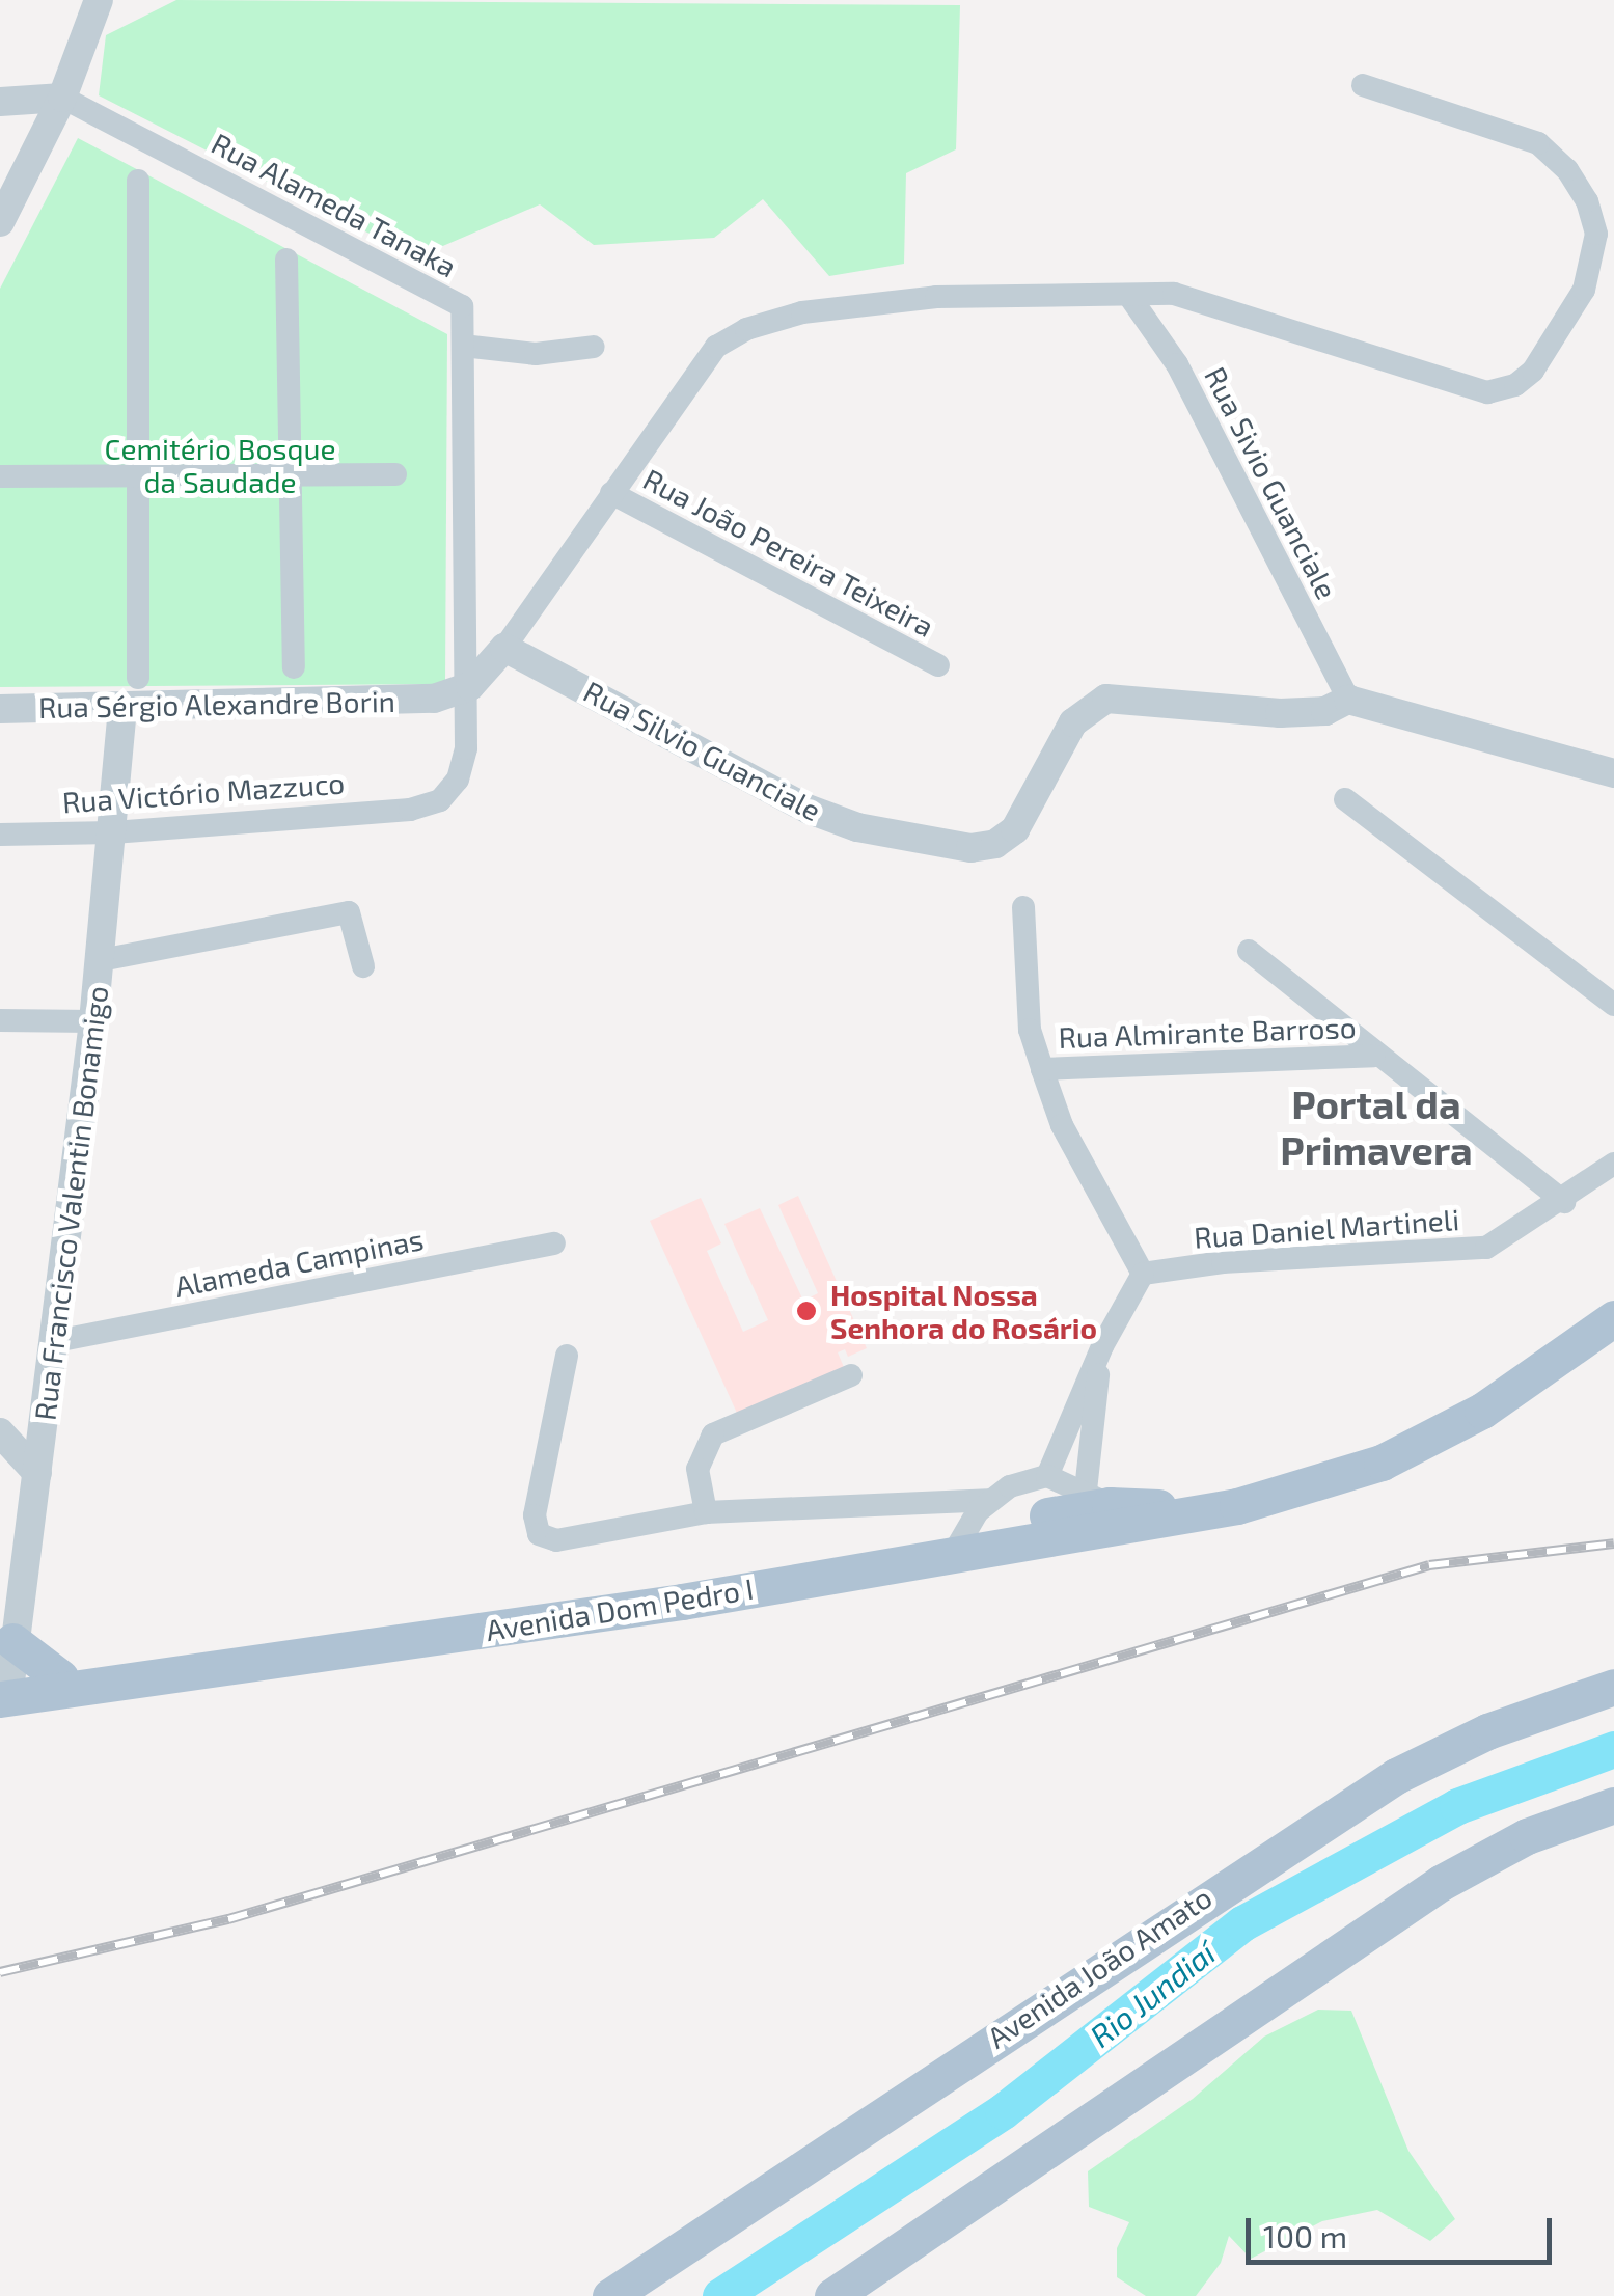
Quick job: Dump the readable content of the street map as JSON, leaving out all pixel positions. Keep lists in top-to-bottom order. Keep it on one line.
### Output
{"streets":{"main road":["Avenida Dom Pedro I","Avenida João Amato"],"street":["Rua Alameda Tanaka","Rua Sivio Guanciale","Rua João Pereira Teixeira","Rua Sérgio Alexandre Borin","Rua Silvio Guanciale","Rua Victório Mazzuco","Rua Almirante Barroso","Rua Francisco Valentin Bonamigo","Rua Daniel Martineli","Alameda Campinas"]},"crossings":[["Rua Alameda Tanaka","Rua Sérgio Alexandre Borin"],["Rua Alameda Tanaka","Rua Victório Mazzuco"],["Rua Sivio Guanciale","Rua Silvio Guanciale"],["Rua Sérgio Alexandre Borin","Rua Francisco Valentin Bonamigo"],["Rua Victório Mazzuco","Rua Francisco Valentin Bonamigo"],["Rua Francisco Valentin Bonamigo","Alameda Campinas"],["Rua Francisco Valentin Bonamigo","Avenida Dom Pedro I"]],"districts":["Portal da Primavera"],"water":["Rio Jundiaí"],"parks":["Cemitério Bosque da Saudade"],"places":["Hospital Nossa Senhora do Rosário"],"scale_bar":"100 m"}
